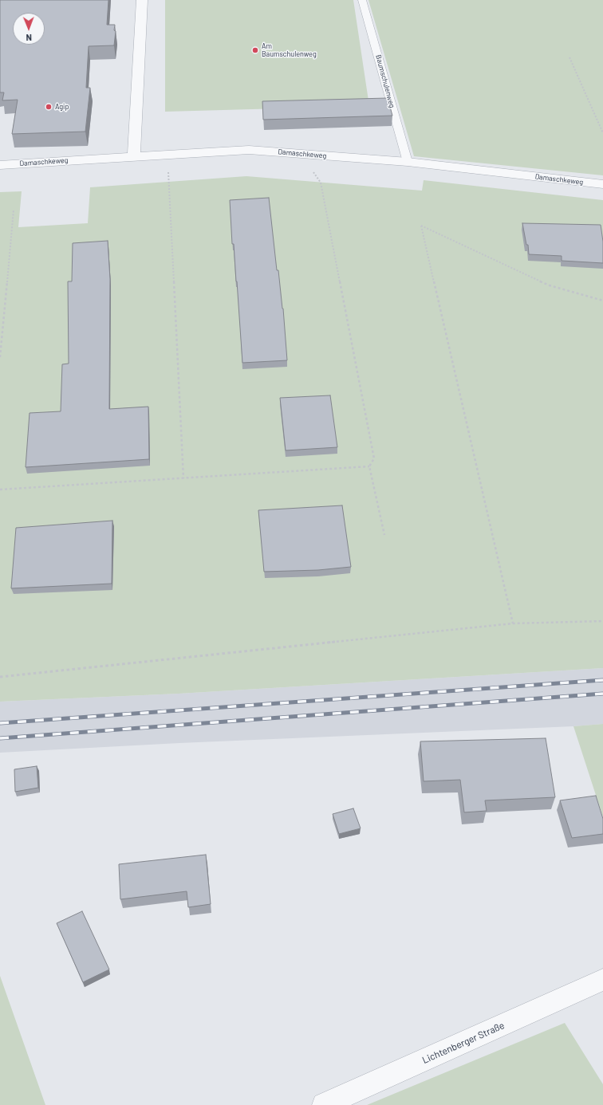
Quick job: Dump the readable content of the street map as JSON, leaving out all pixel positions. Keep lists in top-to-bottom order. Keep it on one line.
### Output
{"streets":{"street":["Damaschkeweg","Lichtenberger Straße"],"lane":["Baumschulenweg"]},"crossings":[["Baumschulenweg","Damaschkeweg"]],"places":["Am Baumschulenweg","Agip"],"north":"bottom"}
